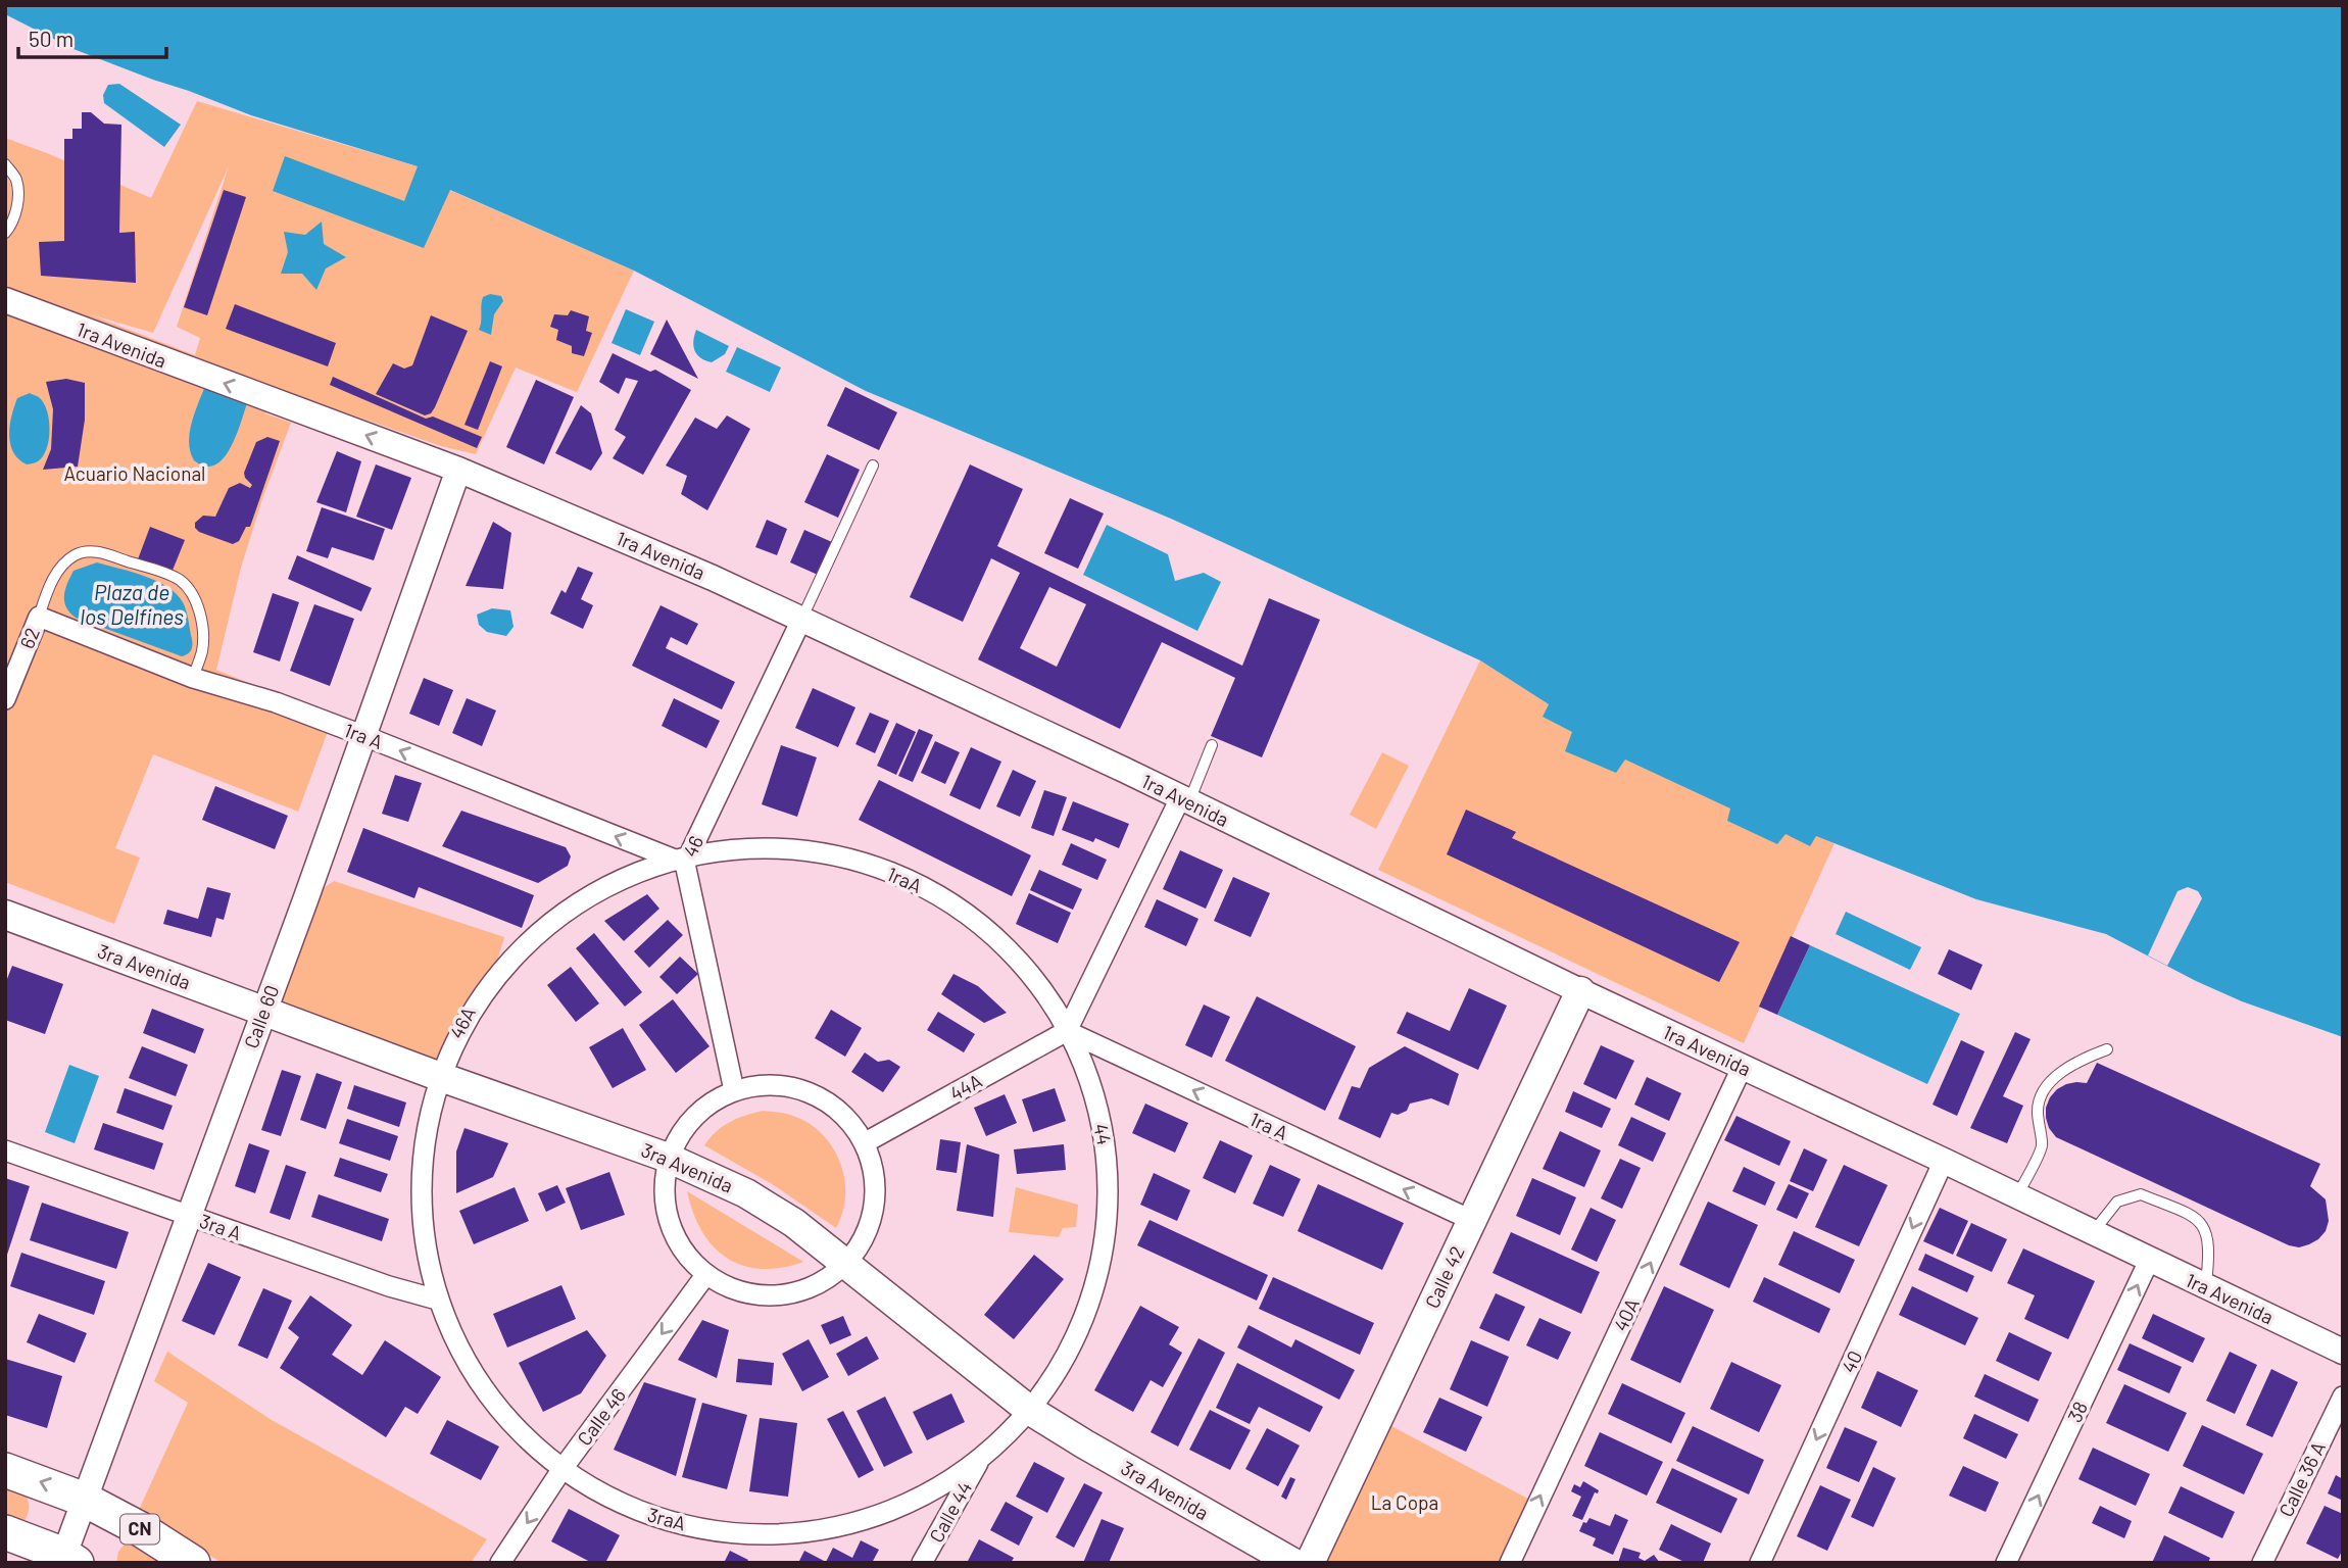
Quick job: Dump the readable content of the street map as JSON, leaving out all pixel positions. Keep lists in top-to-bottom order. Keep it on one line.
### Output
{"streets":{"highway":["CN"],"main road":["3ra Avenida","Calle 42"],"street":["1ra Avenida","62","1ra A","46","1raA","Calle 60","46A","44A","44","3ra A","40A","40","38","Calle 46","Calle 36 A","Calle 44","3raA"]},"crossings":[["1ra Avenida","46"],["1ra Avenida","Calle 60"],["1ra Avenida","Calle 42"],["1ra Avenida","40A"],["1ra Avenida","40"],["1ra Avenida","38"],["62","1ra A"],["1ra A","46"],["1ra A","1raA"],["1ra A","Calle 60"],["1ra A","46A"],["1ra A","44A"],["1ra A","44"],["1ra A","Calle 42"],["46","1raA"],["46","46A"],["1raA","46A"],["1raA","44A"],["1raA","44"],["3ra Avenida","Calle 60"],["3ra Avenida","46A"],["3ra Avenida","44"],["Calle 60","3ra A"],["Calle 60","CN"],["46A","3ra A"],["46A","3raA"],["44A","44"],["44","Calle 44"],["44","3raA"],["3ra A","3raA"],["Calle 46","3raA"],["Calle 44","3raA"]],"one_way":["1ra A","40A","40","38","Calle 46"],"water":["Plaza de los Delfines"],"parks":["Acuario Nacional","La Copa"],"scale_bar":"50 m"}
